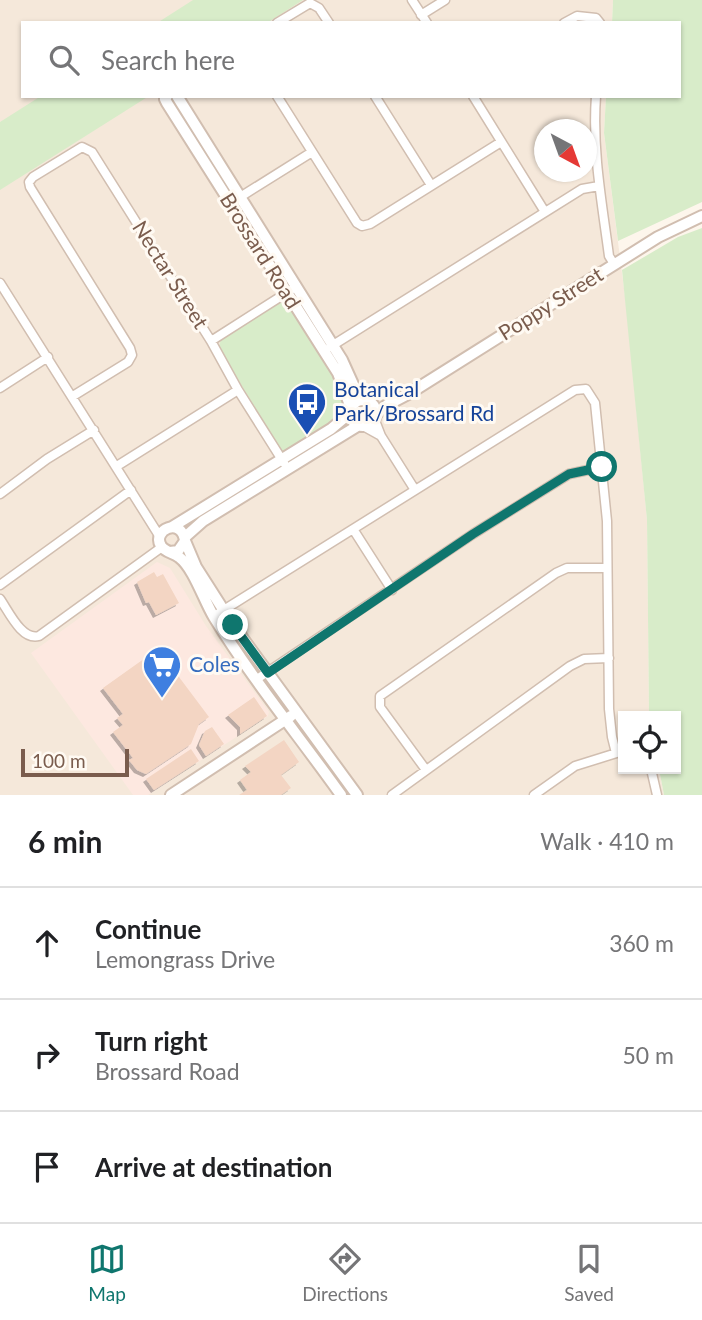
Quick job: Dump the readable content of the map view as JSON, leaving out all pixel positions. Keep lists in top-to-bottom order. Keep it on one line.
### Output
{"streets":{"street":["Brossard Road","Nectar Street","Poppy Street"]},"crossings":[["Brossard Road","Poppy Street"]],"places":{"bus stop":["Botanical Park/Brossard Rd"],"supermarket":["Coles"]},"scale_bar":"100 m","north":"bottom right","page":{"search":"Search here","scale":"100 m","heading":["6 min","Walk · 410 m"],"list":[["Continue","Lemongrass Drive","360 m"],["Turn right","Brossard Road","50 m"],"Arrive at destination"],"nav":["Map","Directions","Saved"]}}
